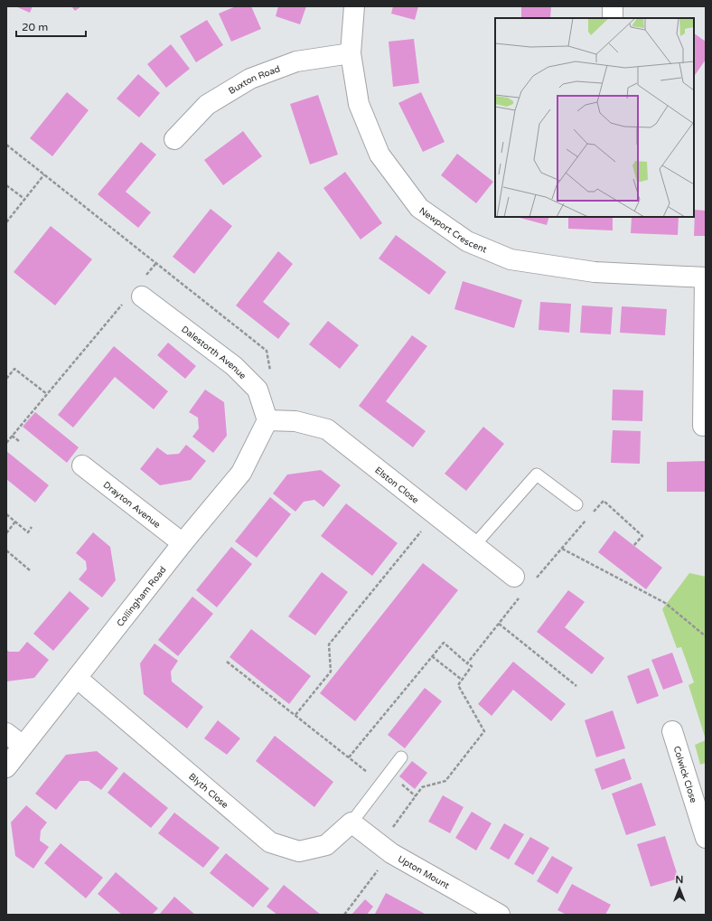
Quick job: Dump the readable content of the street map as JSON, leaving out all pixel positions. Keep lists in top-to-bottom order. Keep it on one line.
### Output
{"streets":{"street":["Buxton Road","Newport Crescent","Dalestorth Avenue","Elston Close","Drayton Avenue","Collingham Road","Colwick Close","Blyth Close","Upton Mount"]},"crossings":[["Buxton Road","Newport Crescent"],["Dalestorth Avenue","Elston Close"],["Dalestorth Avenue","Collingham Road"],["Elston Close","Collingham Road"],["Drayton Avenue","Collingham Road"],["Collingham Road","Blyth Close"],["Blyth Close","Upton Mount"]],"scale_bar":"20 m","north":"top"}
